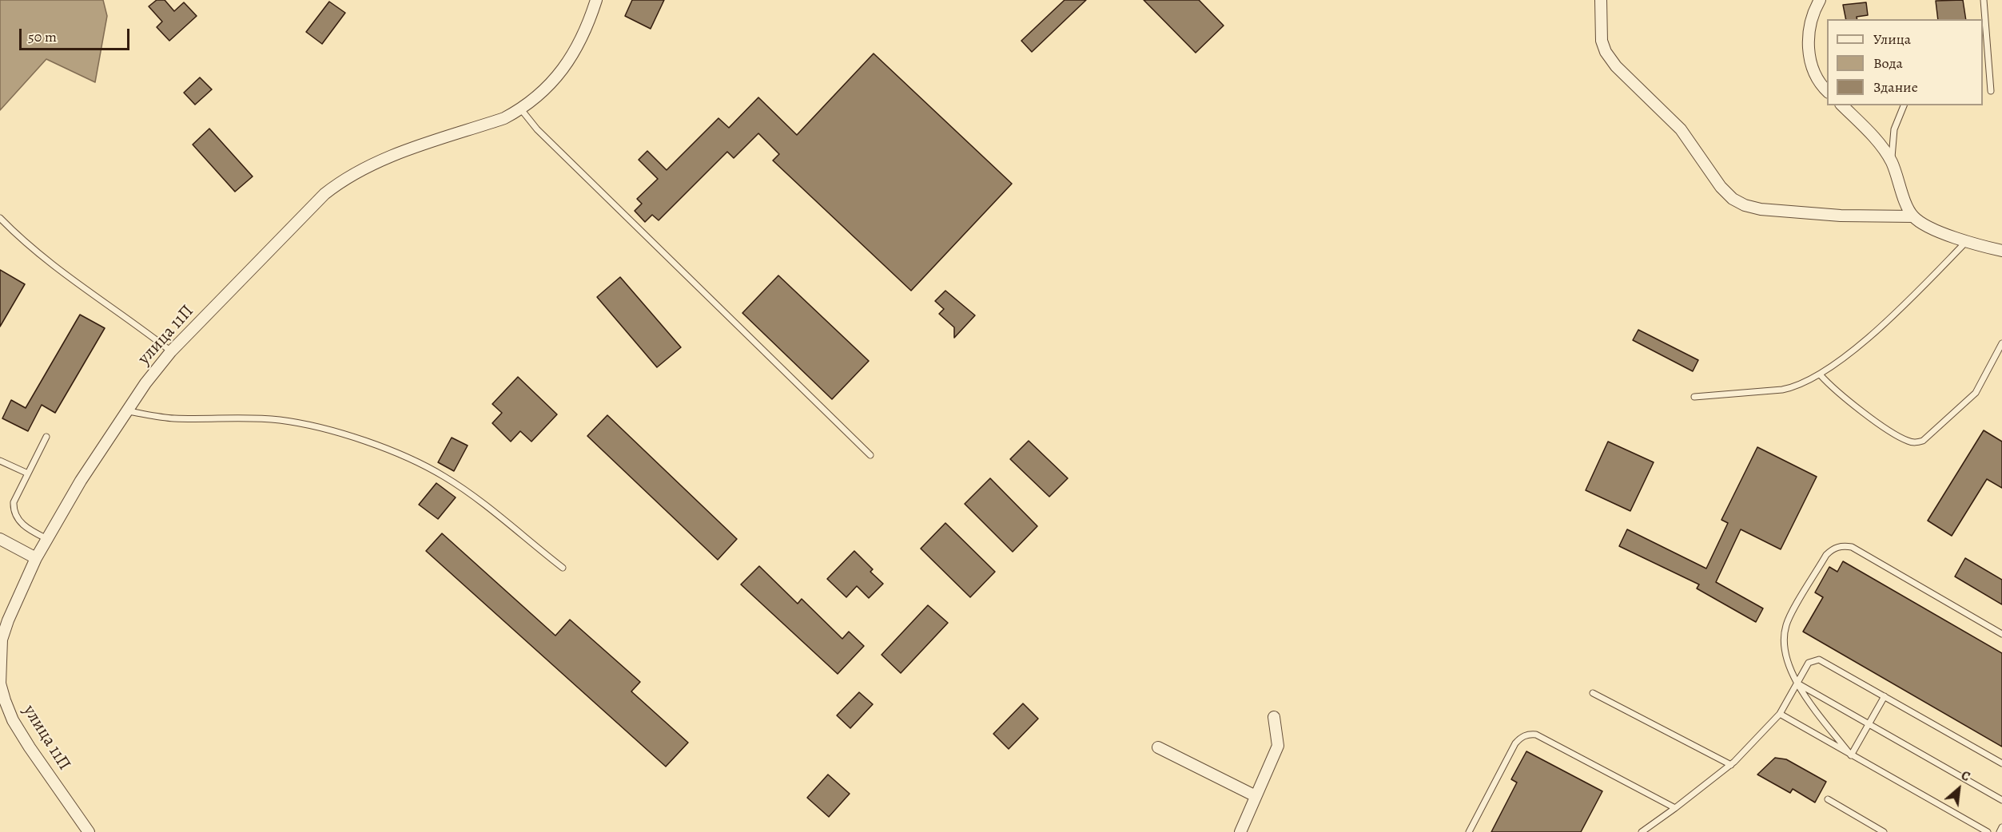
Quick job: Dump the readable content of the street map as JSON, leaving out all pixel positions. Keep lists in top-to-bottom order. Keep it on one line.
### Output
{"streets":{"street":["улица 11П"]},"legend":["Улица","Вода","Здание"],"scale_bar":"50 m","north":"top right"}
